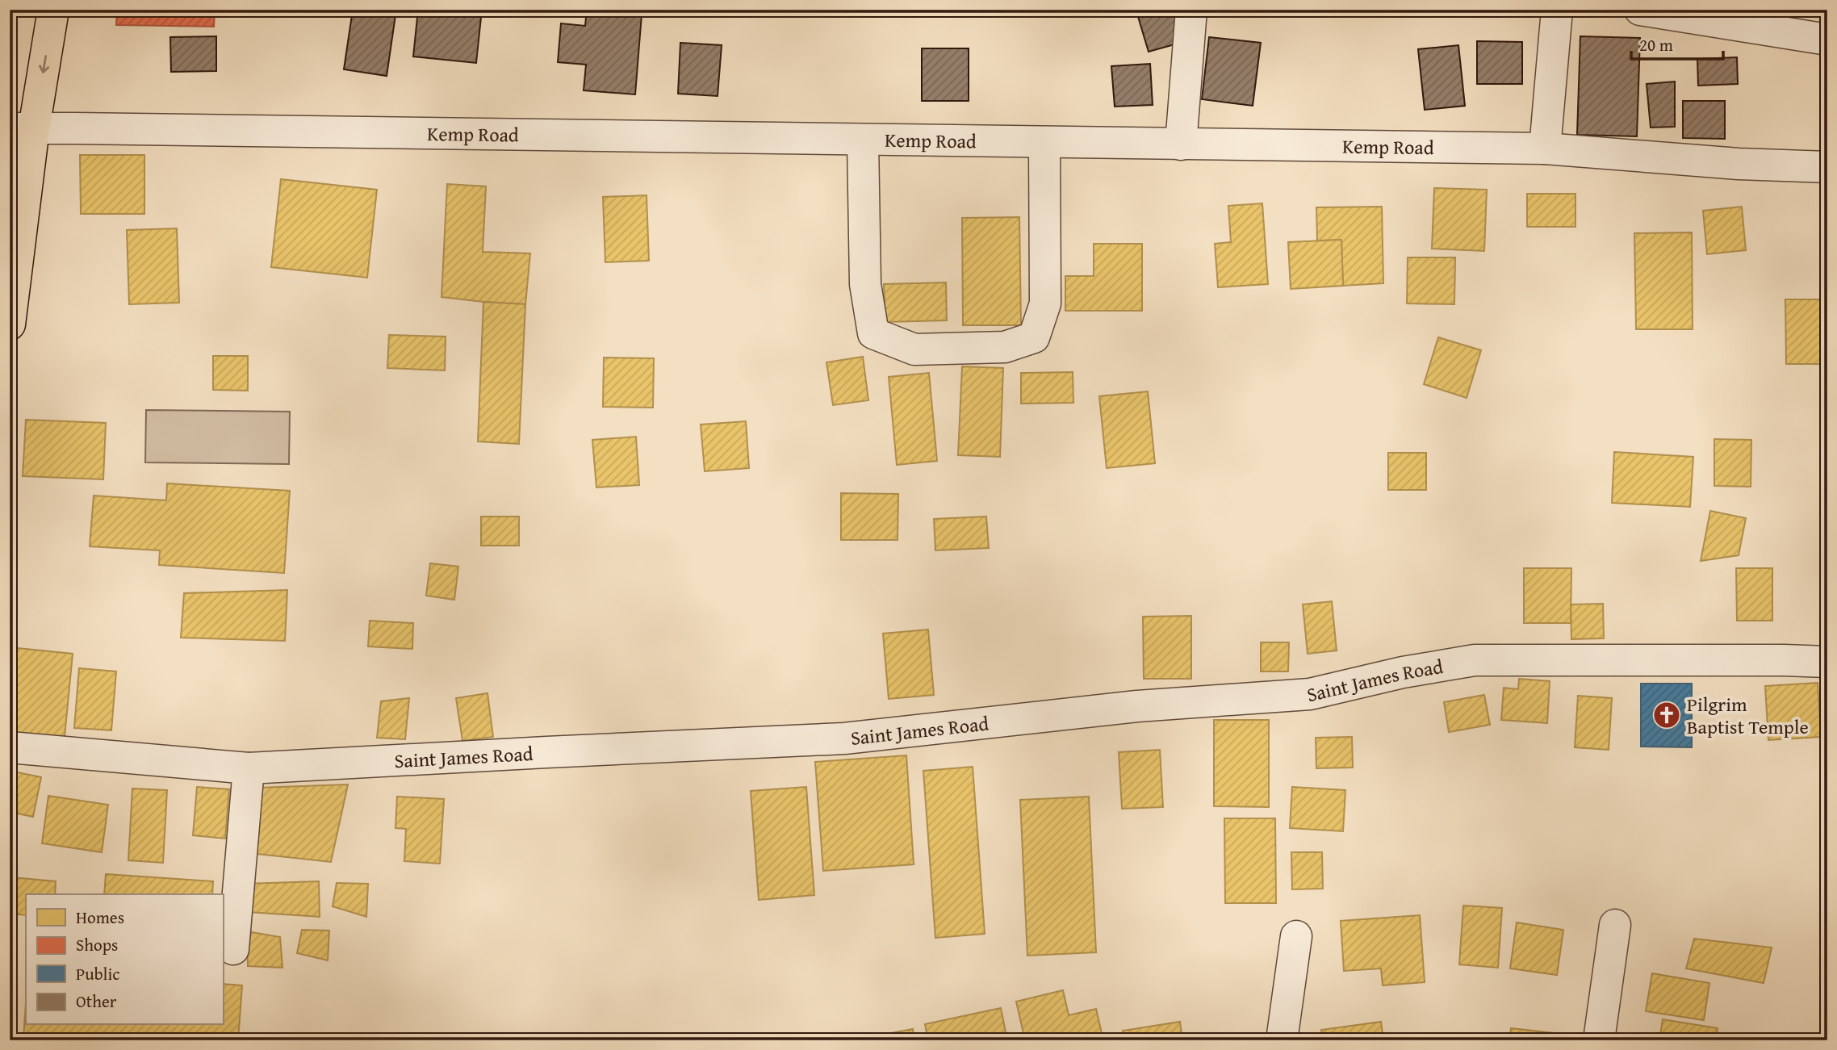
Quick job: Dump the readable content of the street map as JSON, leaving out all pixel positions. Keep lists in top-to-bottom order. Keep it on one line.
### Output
{"streets":{"street":["Kemp Road","Saint James Road"]},"places":{"church":["Pilgrim Baptist Temple"]},"legend":["Homes","Shops","Public","Other"],"scale_bar":"20 m"}
